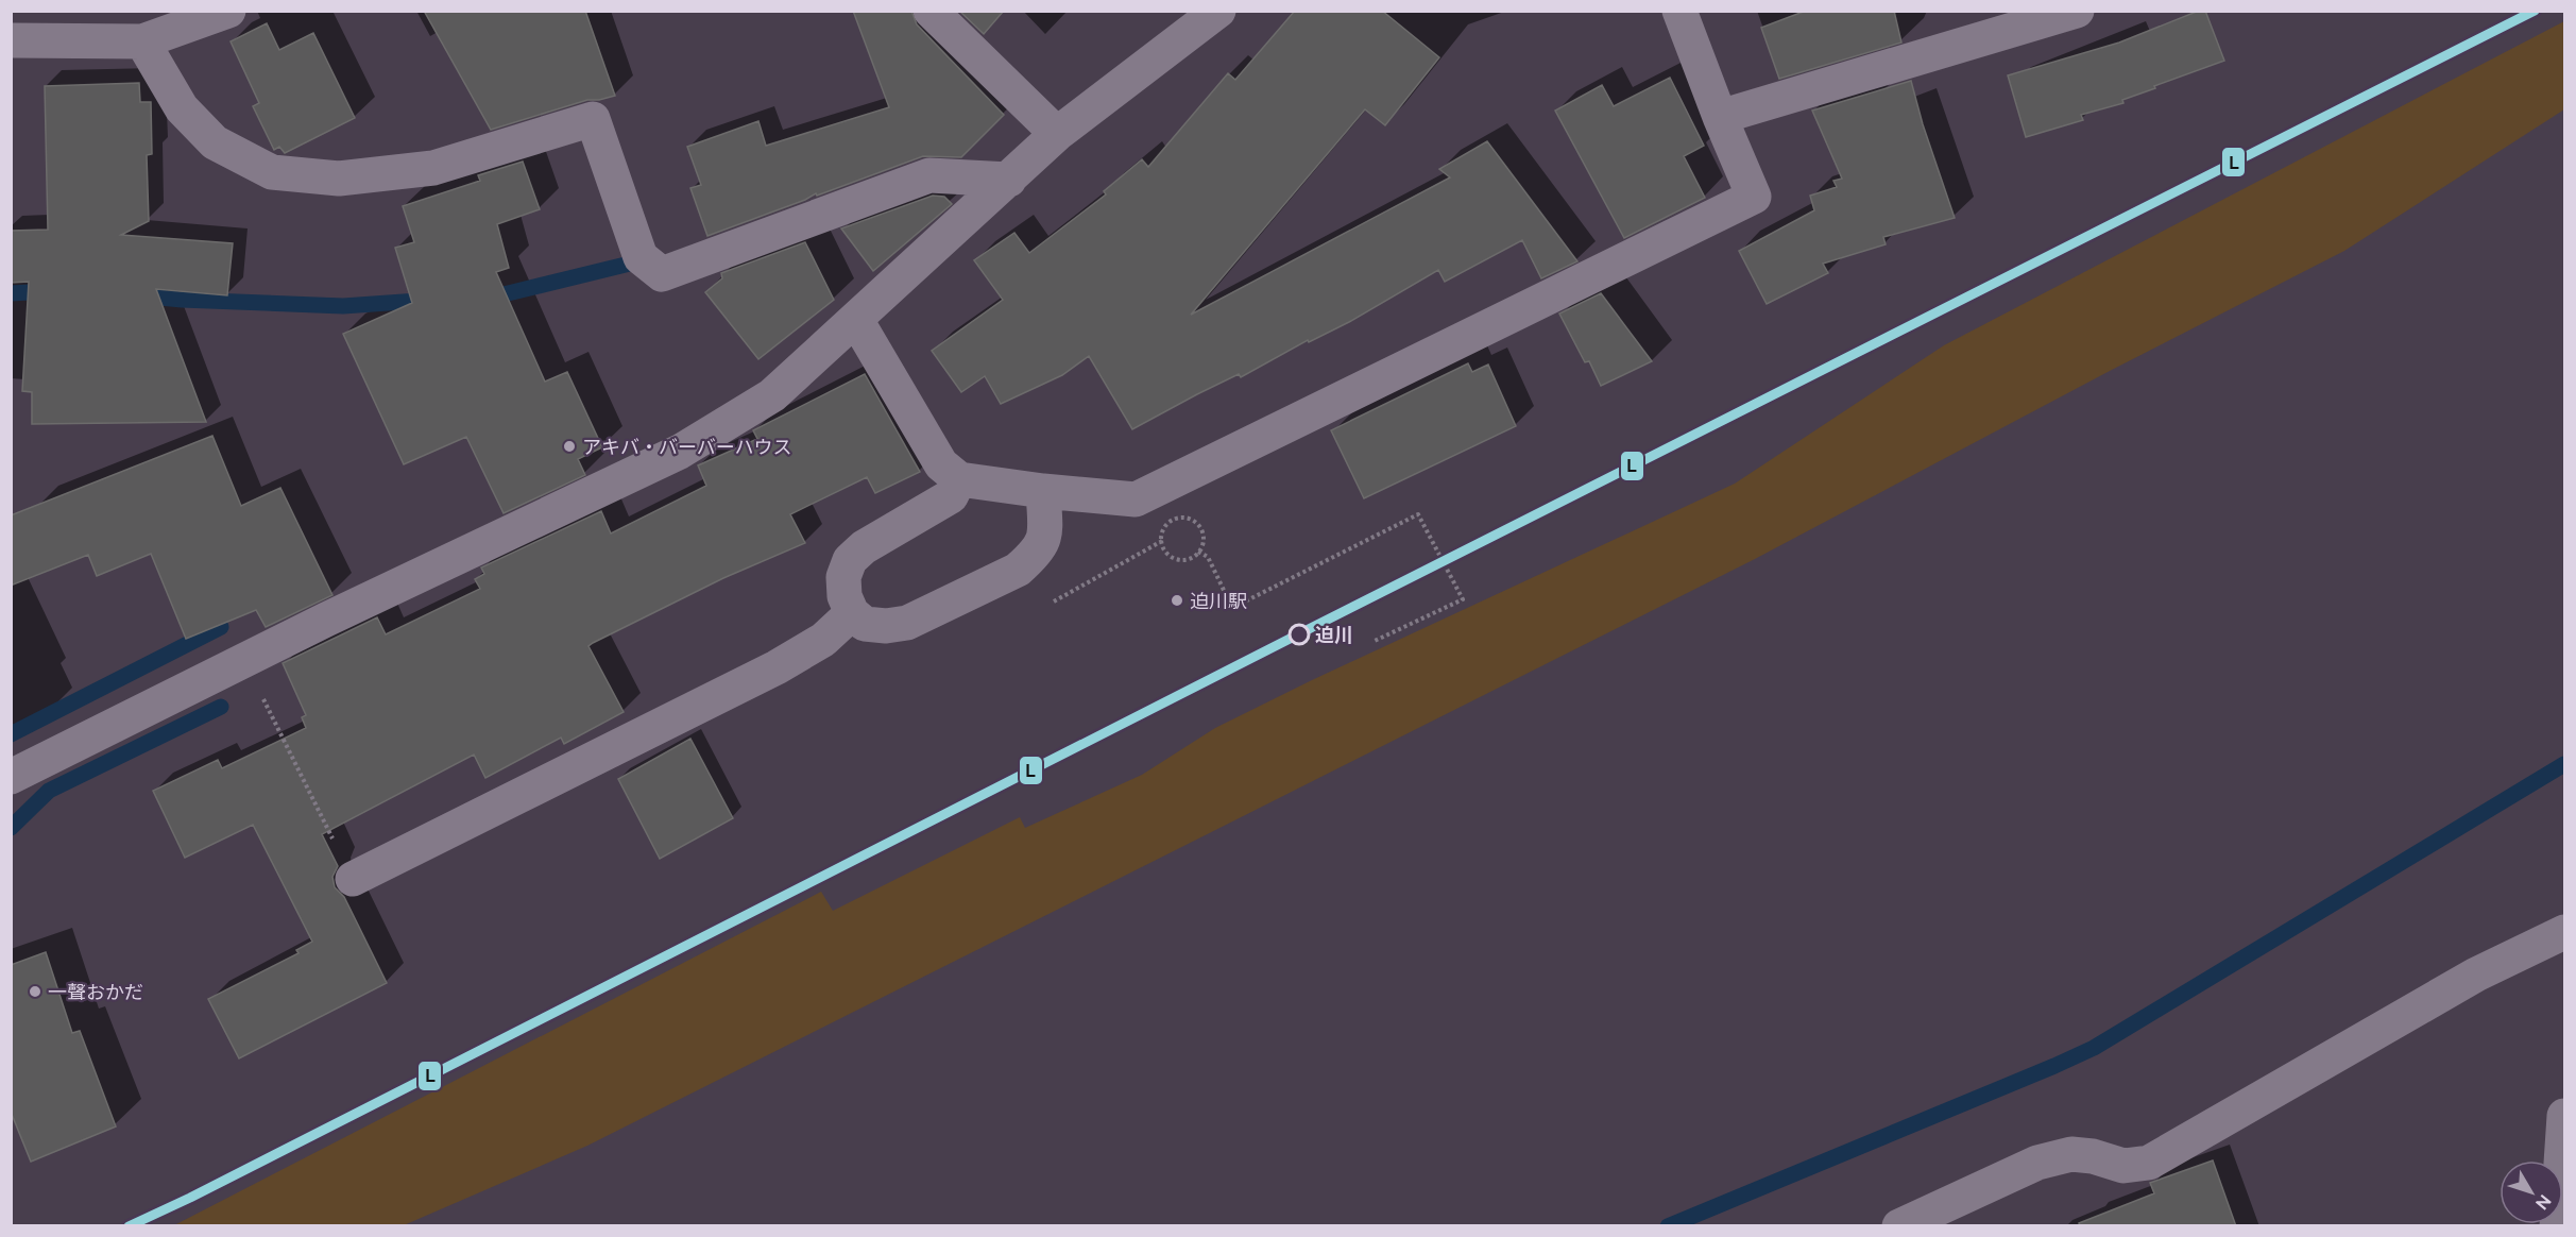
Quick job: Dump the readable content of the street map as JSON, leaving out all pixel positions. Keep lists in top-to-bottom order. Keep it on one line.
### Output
{"places":["アキバ・バーバーハウス","迫川駅","迫川","一聲おかだ"],"lines":["transit line L"],"north":"bottom right"}
